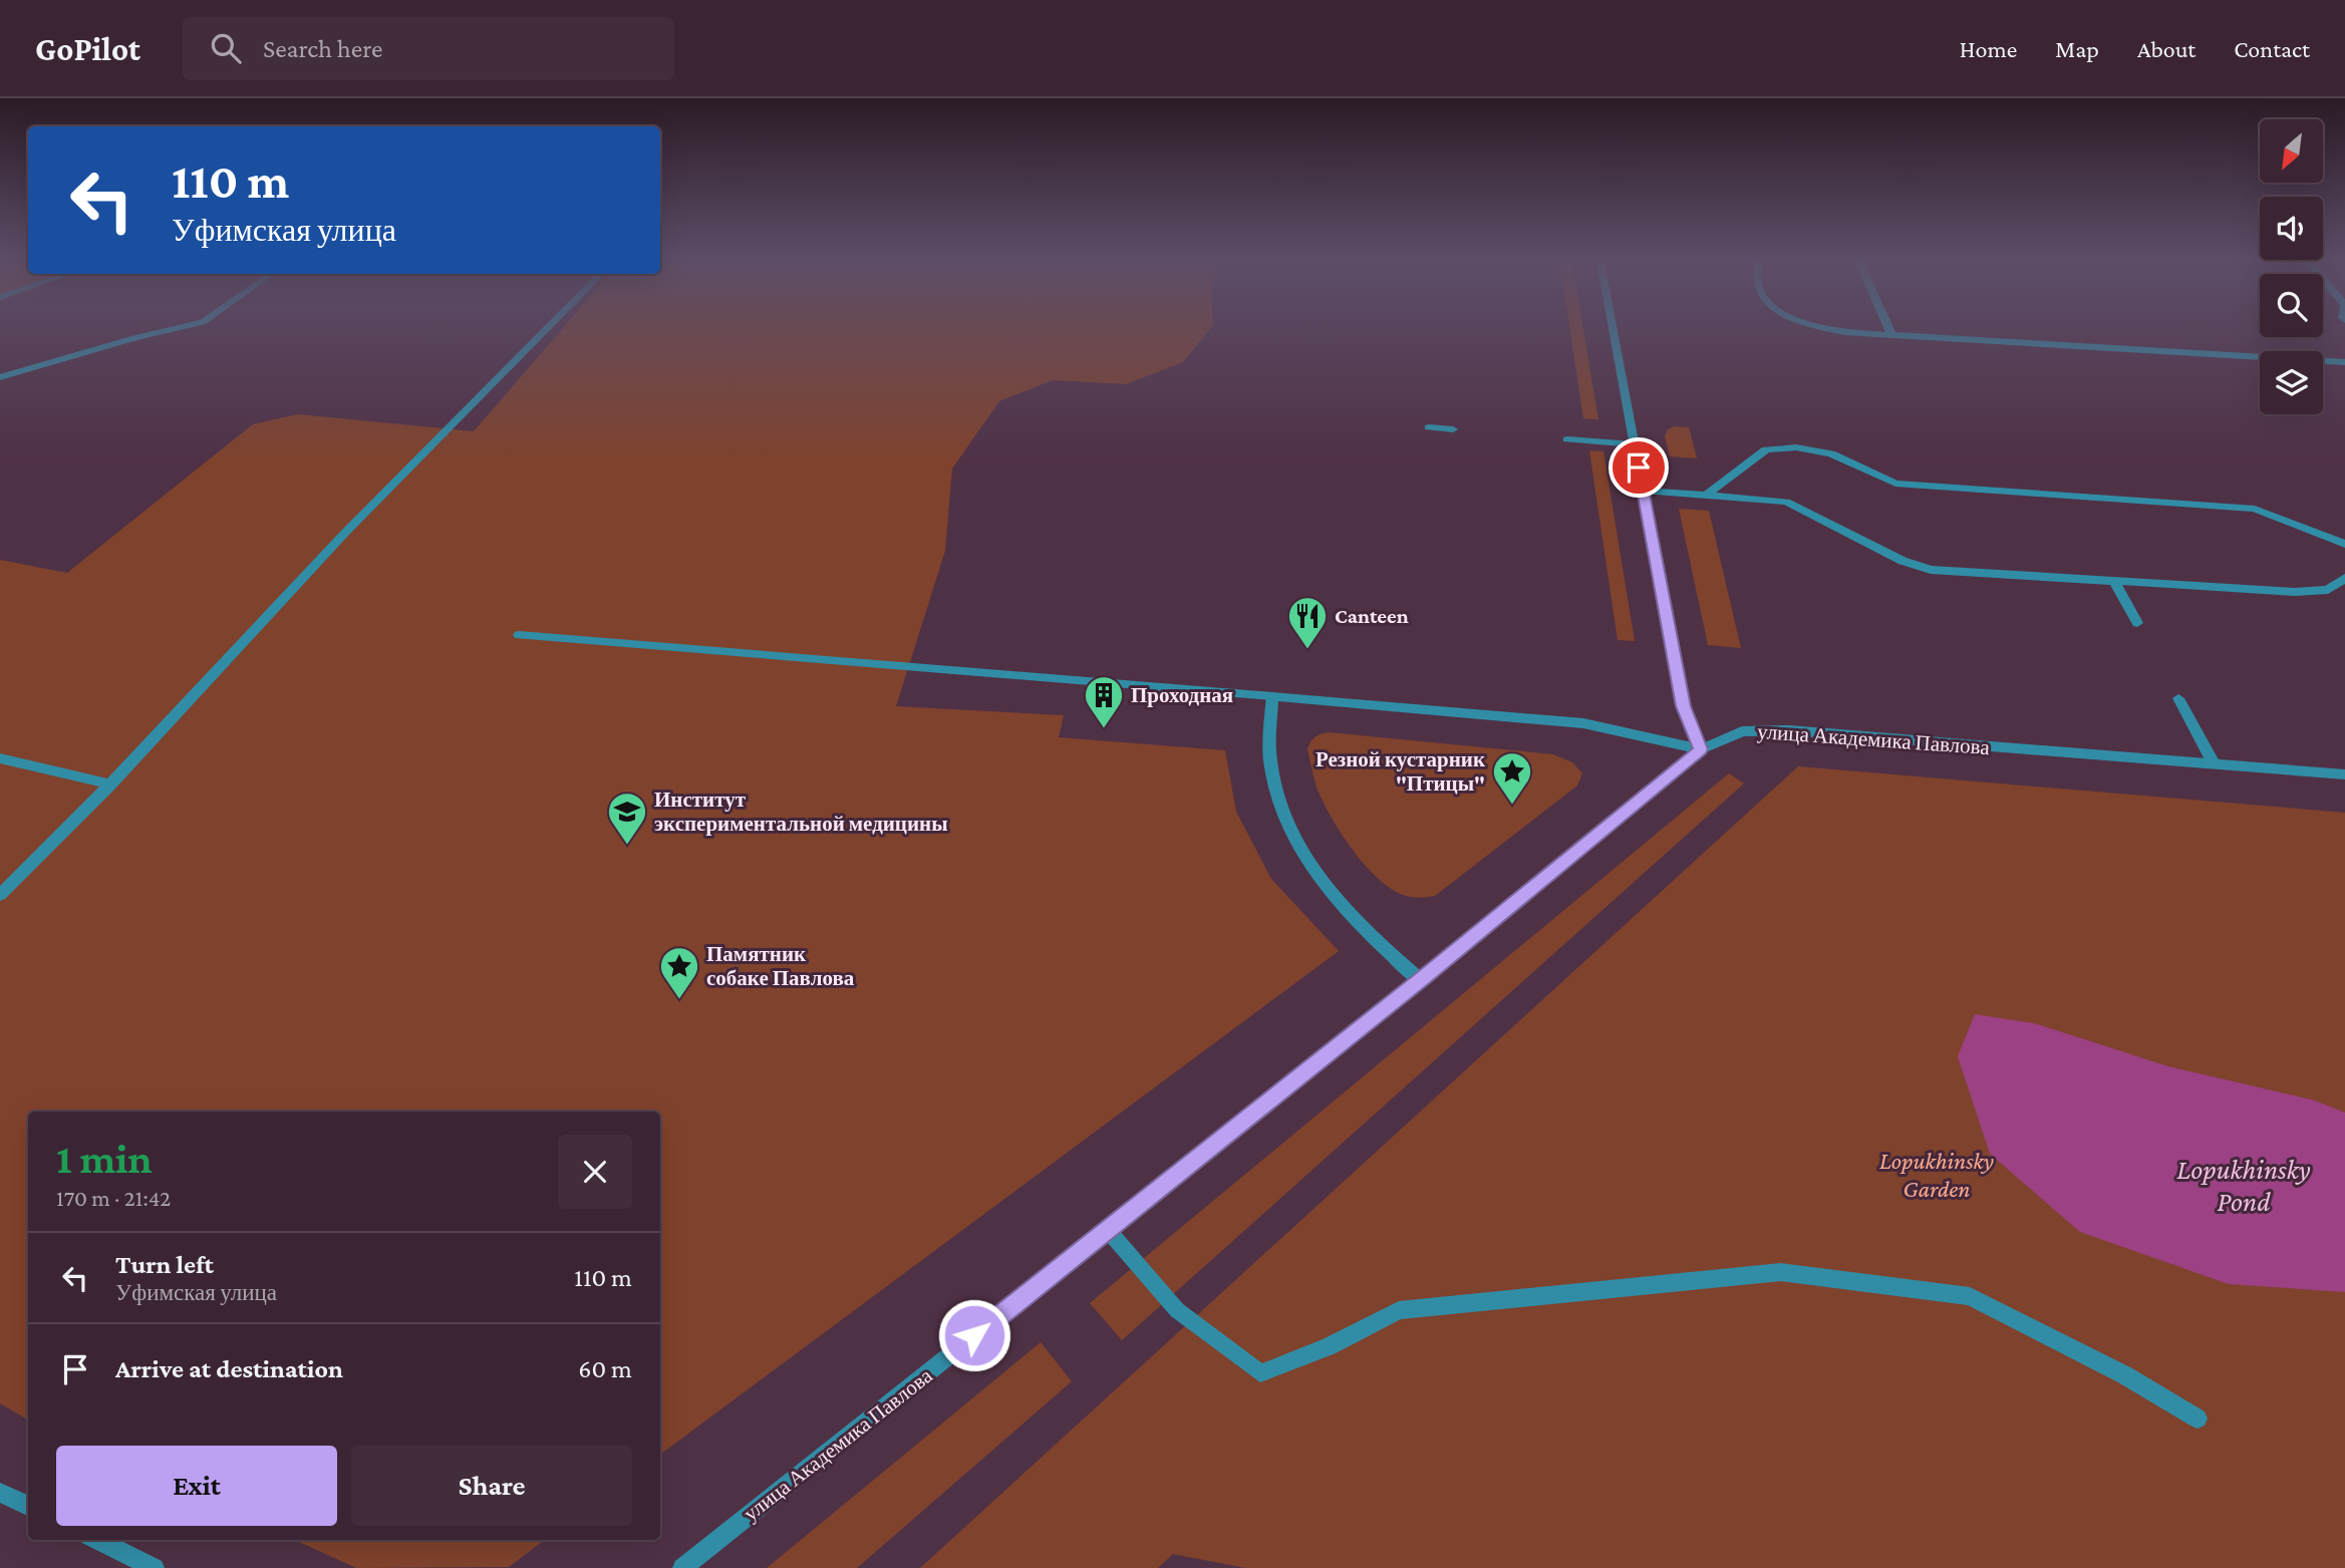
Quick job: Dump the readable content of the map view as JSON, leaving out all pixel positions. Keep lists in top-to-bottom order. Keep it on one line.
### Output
{"streets":{"street":["улица Академика Павлова"]},"water":["Lopukhinsky Pond"],"parks":["Lopukhinsky Garden"],"places":{"restaurant":["Canteen"],"building":["Проходная"],"place":["Резной кустарник \"Птицы\"","Памятник собаке Павлова"],"school or university":["Институт экспериментальной медицины"]},"north":"bottom left","page":{"header":"GoPilot","search":"Search here","nav":["Home","Map","About","Contact"],"turn":["110 m","Уфимская улица"],"heading":["1 min","170 m · 21:42"],"list":[{"name":"Turn left","note":"Уфимская улица","value":"110 m"},{"name":"Arrive at destination","value":"60 m"}],"buttons":["Exit","Share"]}}
